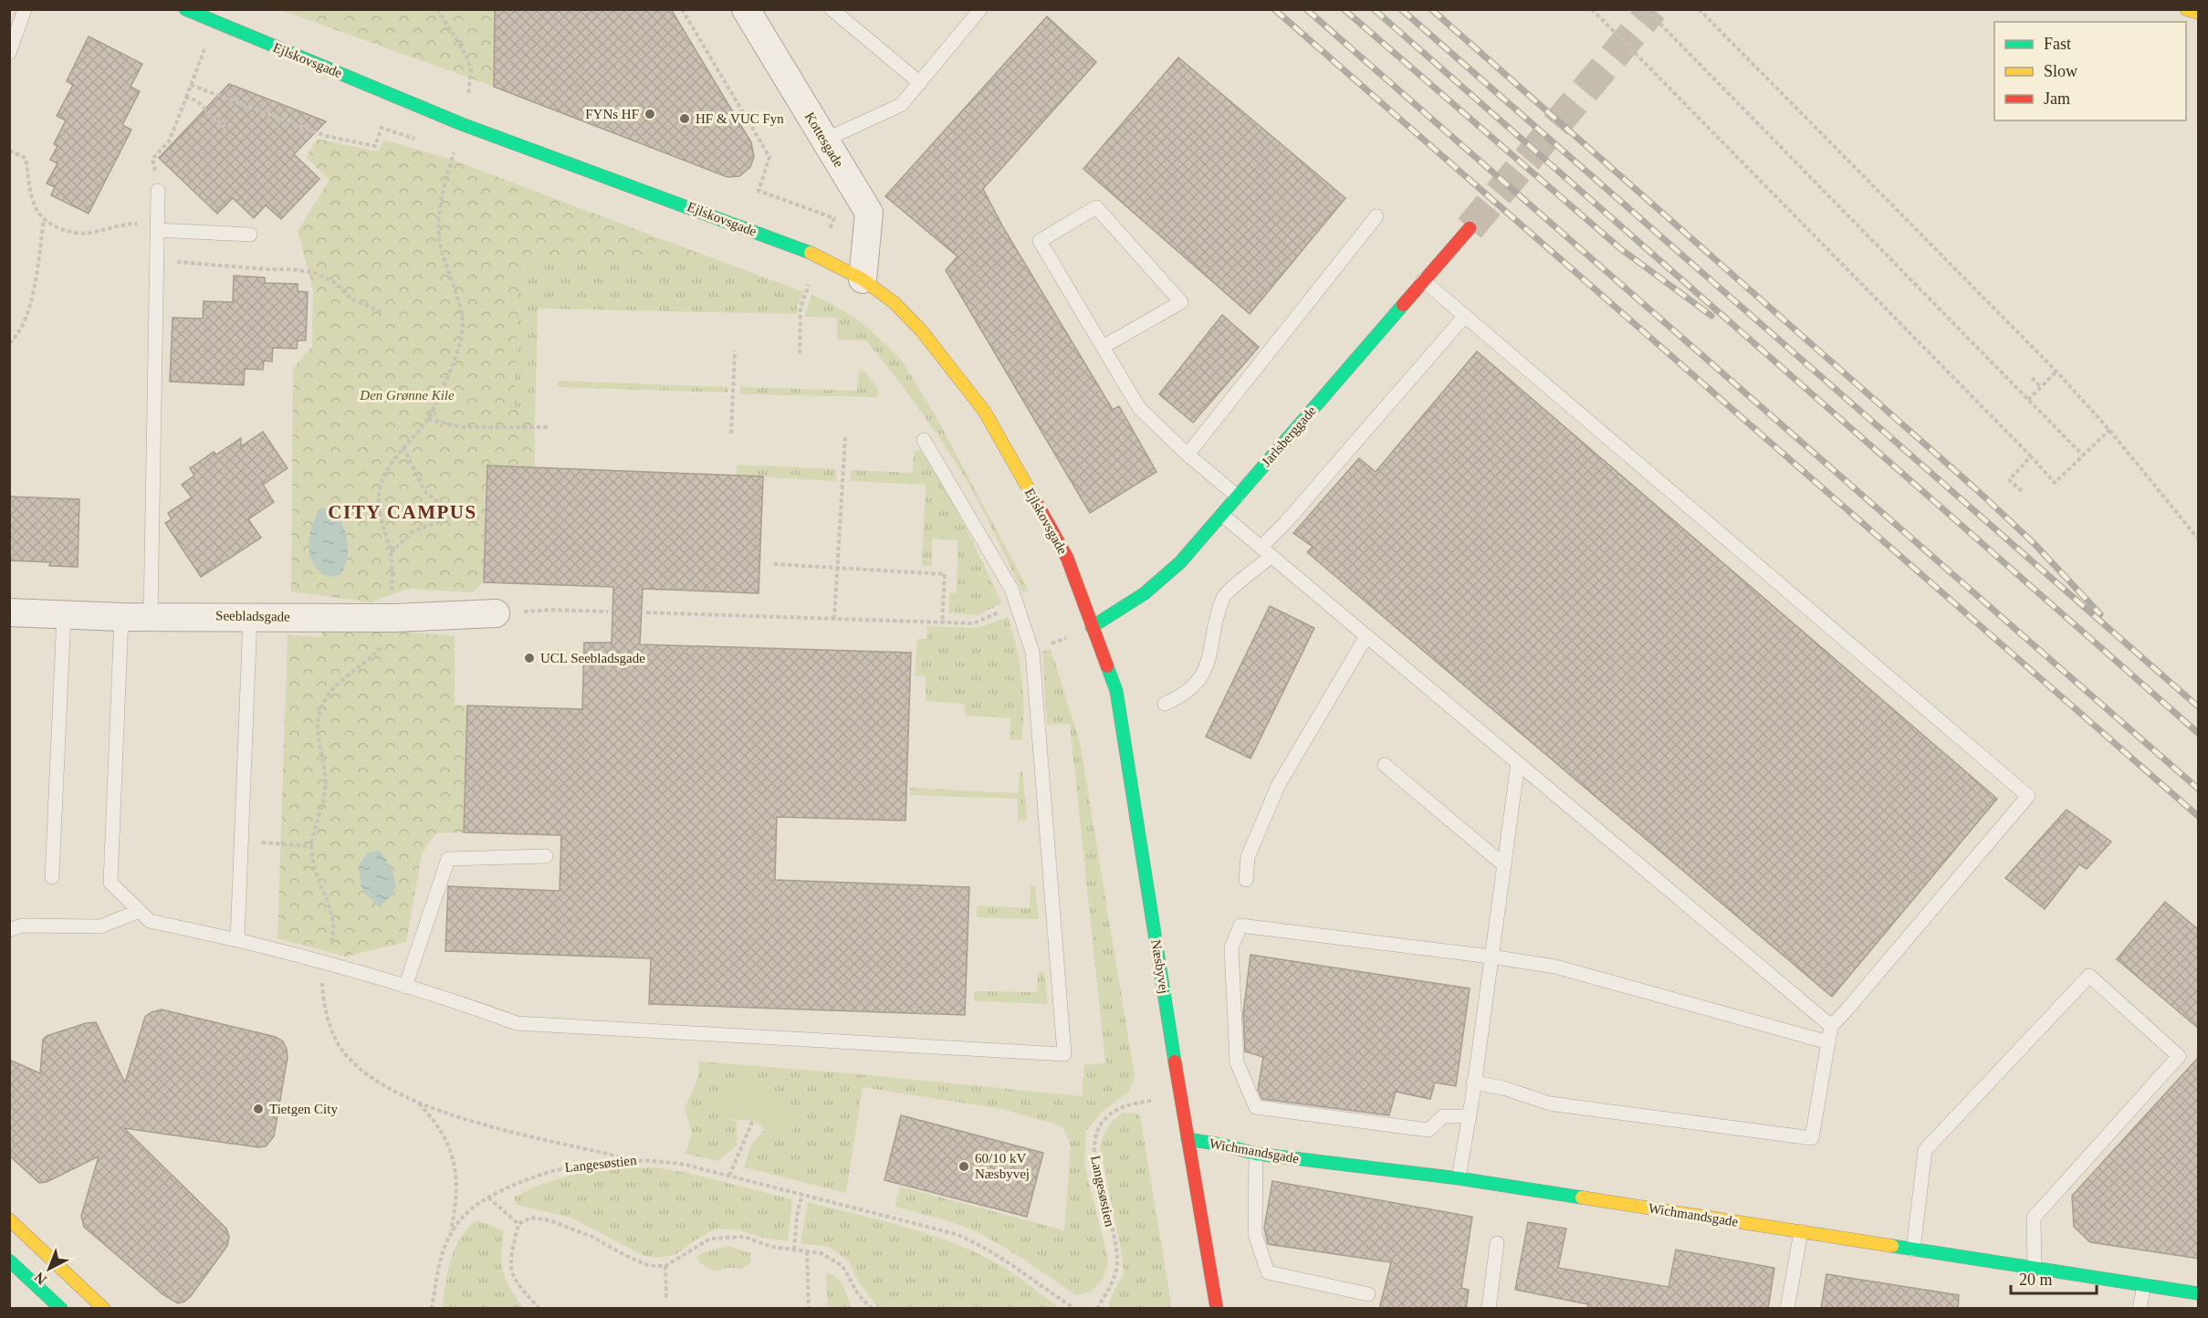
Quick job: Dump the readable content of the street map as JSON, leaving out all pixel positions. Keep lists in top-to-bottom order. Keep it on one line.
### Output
{"streets":{"street":["Ejlskovsgade","Kottesgade","Jarlsberggade","Seebladsgade","Næsbyvej","Wichmandsgade"],"path":["Langesøstien"]},"crossings":[["Ejlskovsgade","Kottesgade"],["Ejlskovsgade","Jarlsberggade"],["Ejlskovsgade","Næsbyvej"],["Jarlsberggade","Næsbyvej"],["Næsbyvej","Wichmandsgade"],["Næsbyvej","Langesøstien"]],"districts":["CITY CAMPUS"],"parks":["Den Grønne Kile"],"places":["FYNs HF","HF & VUC Fyn","UCL Seebladsgade","Tietgen City","60/10 kV Næsbyvej"],"legend":["Fast","Slow","Jam"],"scale_bar":"20 m","north":"bottom left"}
